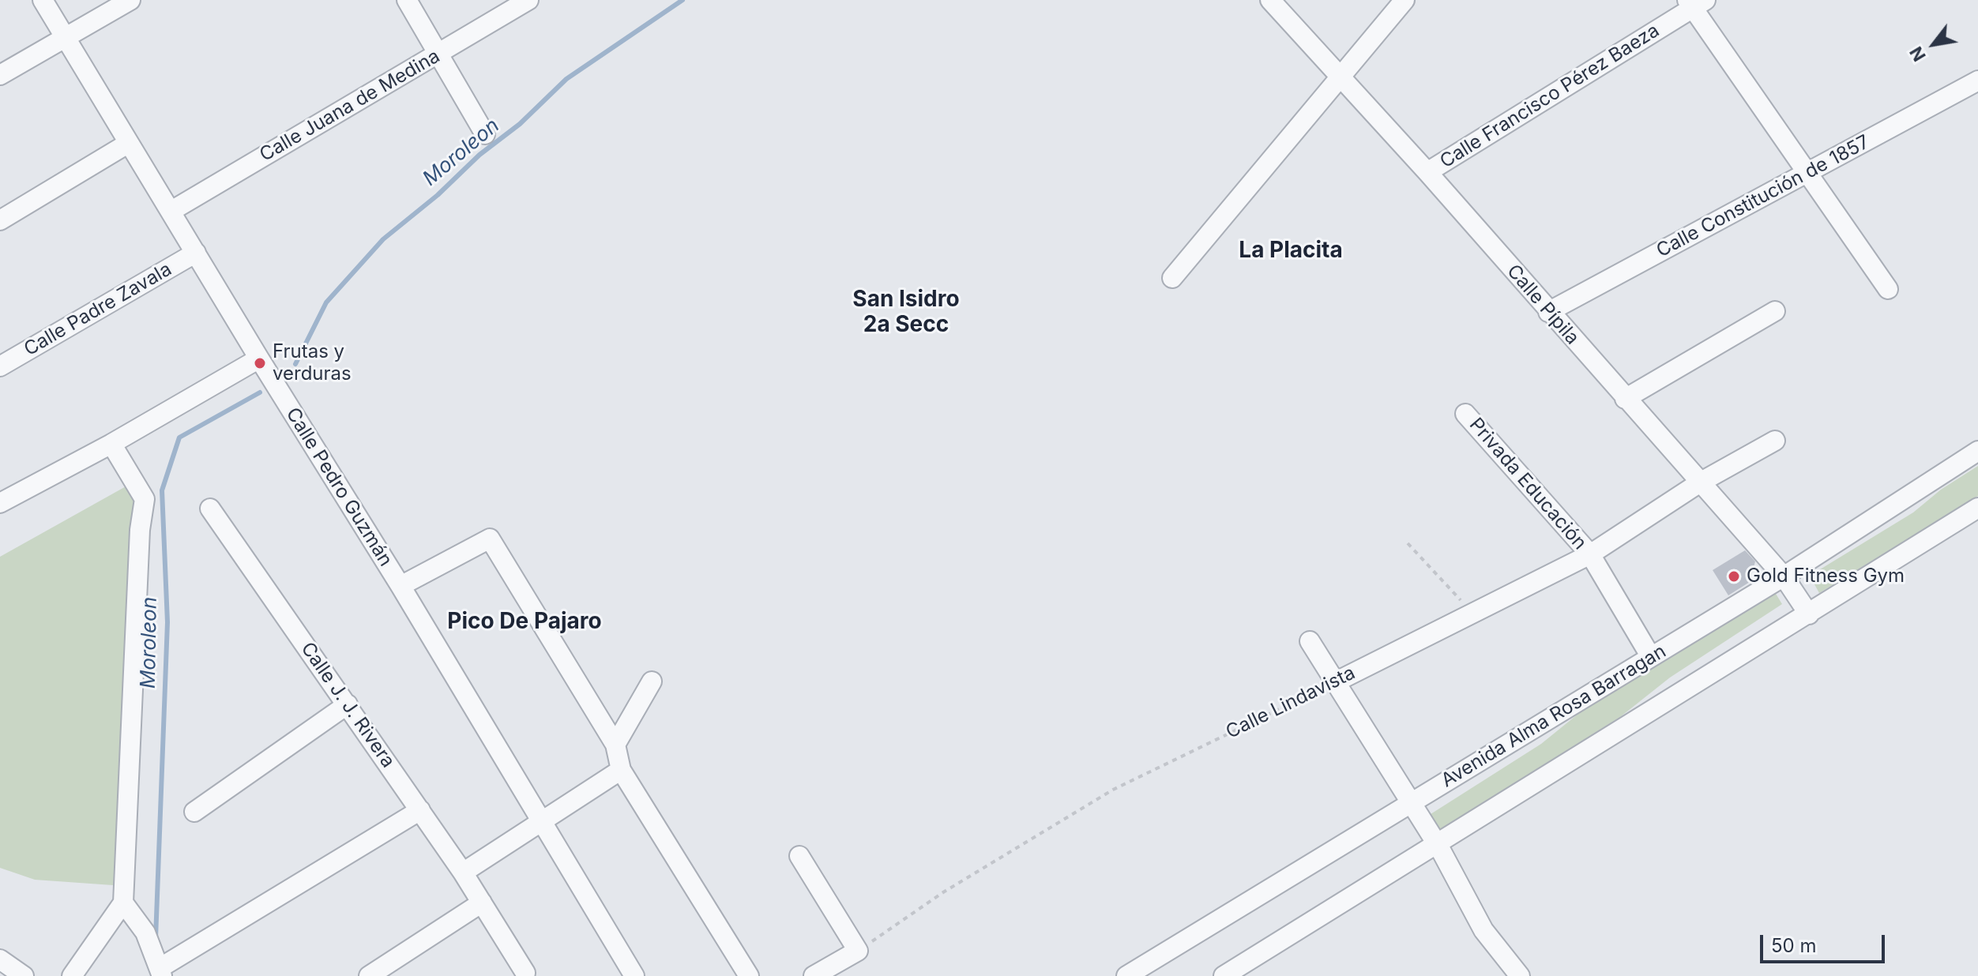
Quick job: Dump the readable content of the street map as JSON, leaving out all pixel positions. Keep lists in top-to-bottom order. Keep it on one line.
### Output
{"streets":{"street":["Calle Francisco Pérez Baeza","Calle Juana de Medina","Calle Constitución de 1857","Calle Pípila","Calle Padre Zavala","Privada Educación","Calle Pedro Guzmán","Calle Lindavista","Calle J. J. Rivera","Avenida Alma Rosa Barragan"]},"crossings":[["Calle Francisco Pérez Baeza","Calle Pípila"],["Calle Juana de Medina","Calle Pedro Guzmán"],["Calle Constitución de 1857","Calle Pípila"],["Calle Pípila","Calle Lindavista"],["Calle Pípila","Avenida Alma Rosa Barragan"],["Calle Padre Zavala","Calle Pedro Guzmán"],["Privada Educación","Calle Lindavista"],["Privada Educación","Avenida Alma Rosa Barragan"]],"districts":["La Placita","San Isidro 2a Secc","Pico De Pajaro"],"water":["Moroleon"],"places":["Frutas y verduras","Gold Fitness Gym"],"scale_bar":"50 m","north":"bottom left"}
